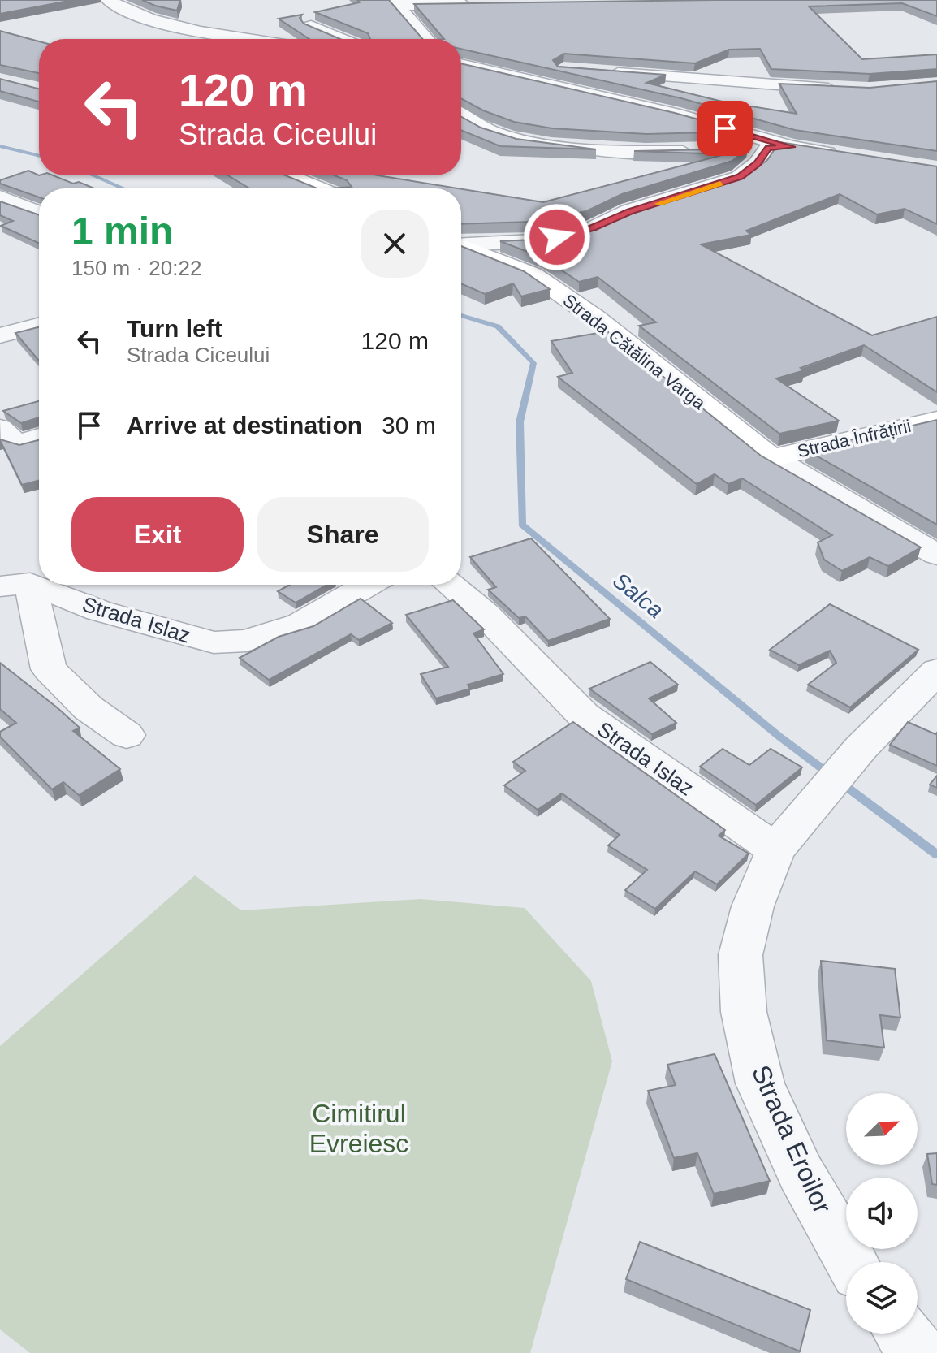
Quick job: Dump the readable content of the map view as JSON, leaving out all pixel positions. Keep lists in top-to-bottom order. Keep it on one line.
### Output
{"streets":{"main road":["Strada Cătălina Varga","Strada Înfrățirii"],"street":["Strada Islaz","Strada Eroilor"]},"crossings":[["Strada Cătălina Varga","Strada Înfrățirii"],["Strada Islaz","Strada Eroilor"]],"water":["Salca"],"parks":["Cimitirul Evreiesc"],"north":"top right","page":{"turn":["120 m","Strada Ciceului"],"heading":["1 min","150 m · 20:22"],"list":[{"name":"Turn left","note":"Strada Ciceului","value":"120 m"},{"name":"Arrive at destination","value":"30 m"}],"buttons":["Exit","Share"]}}
